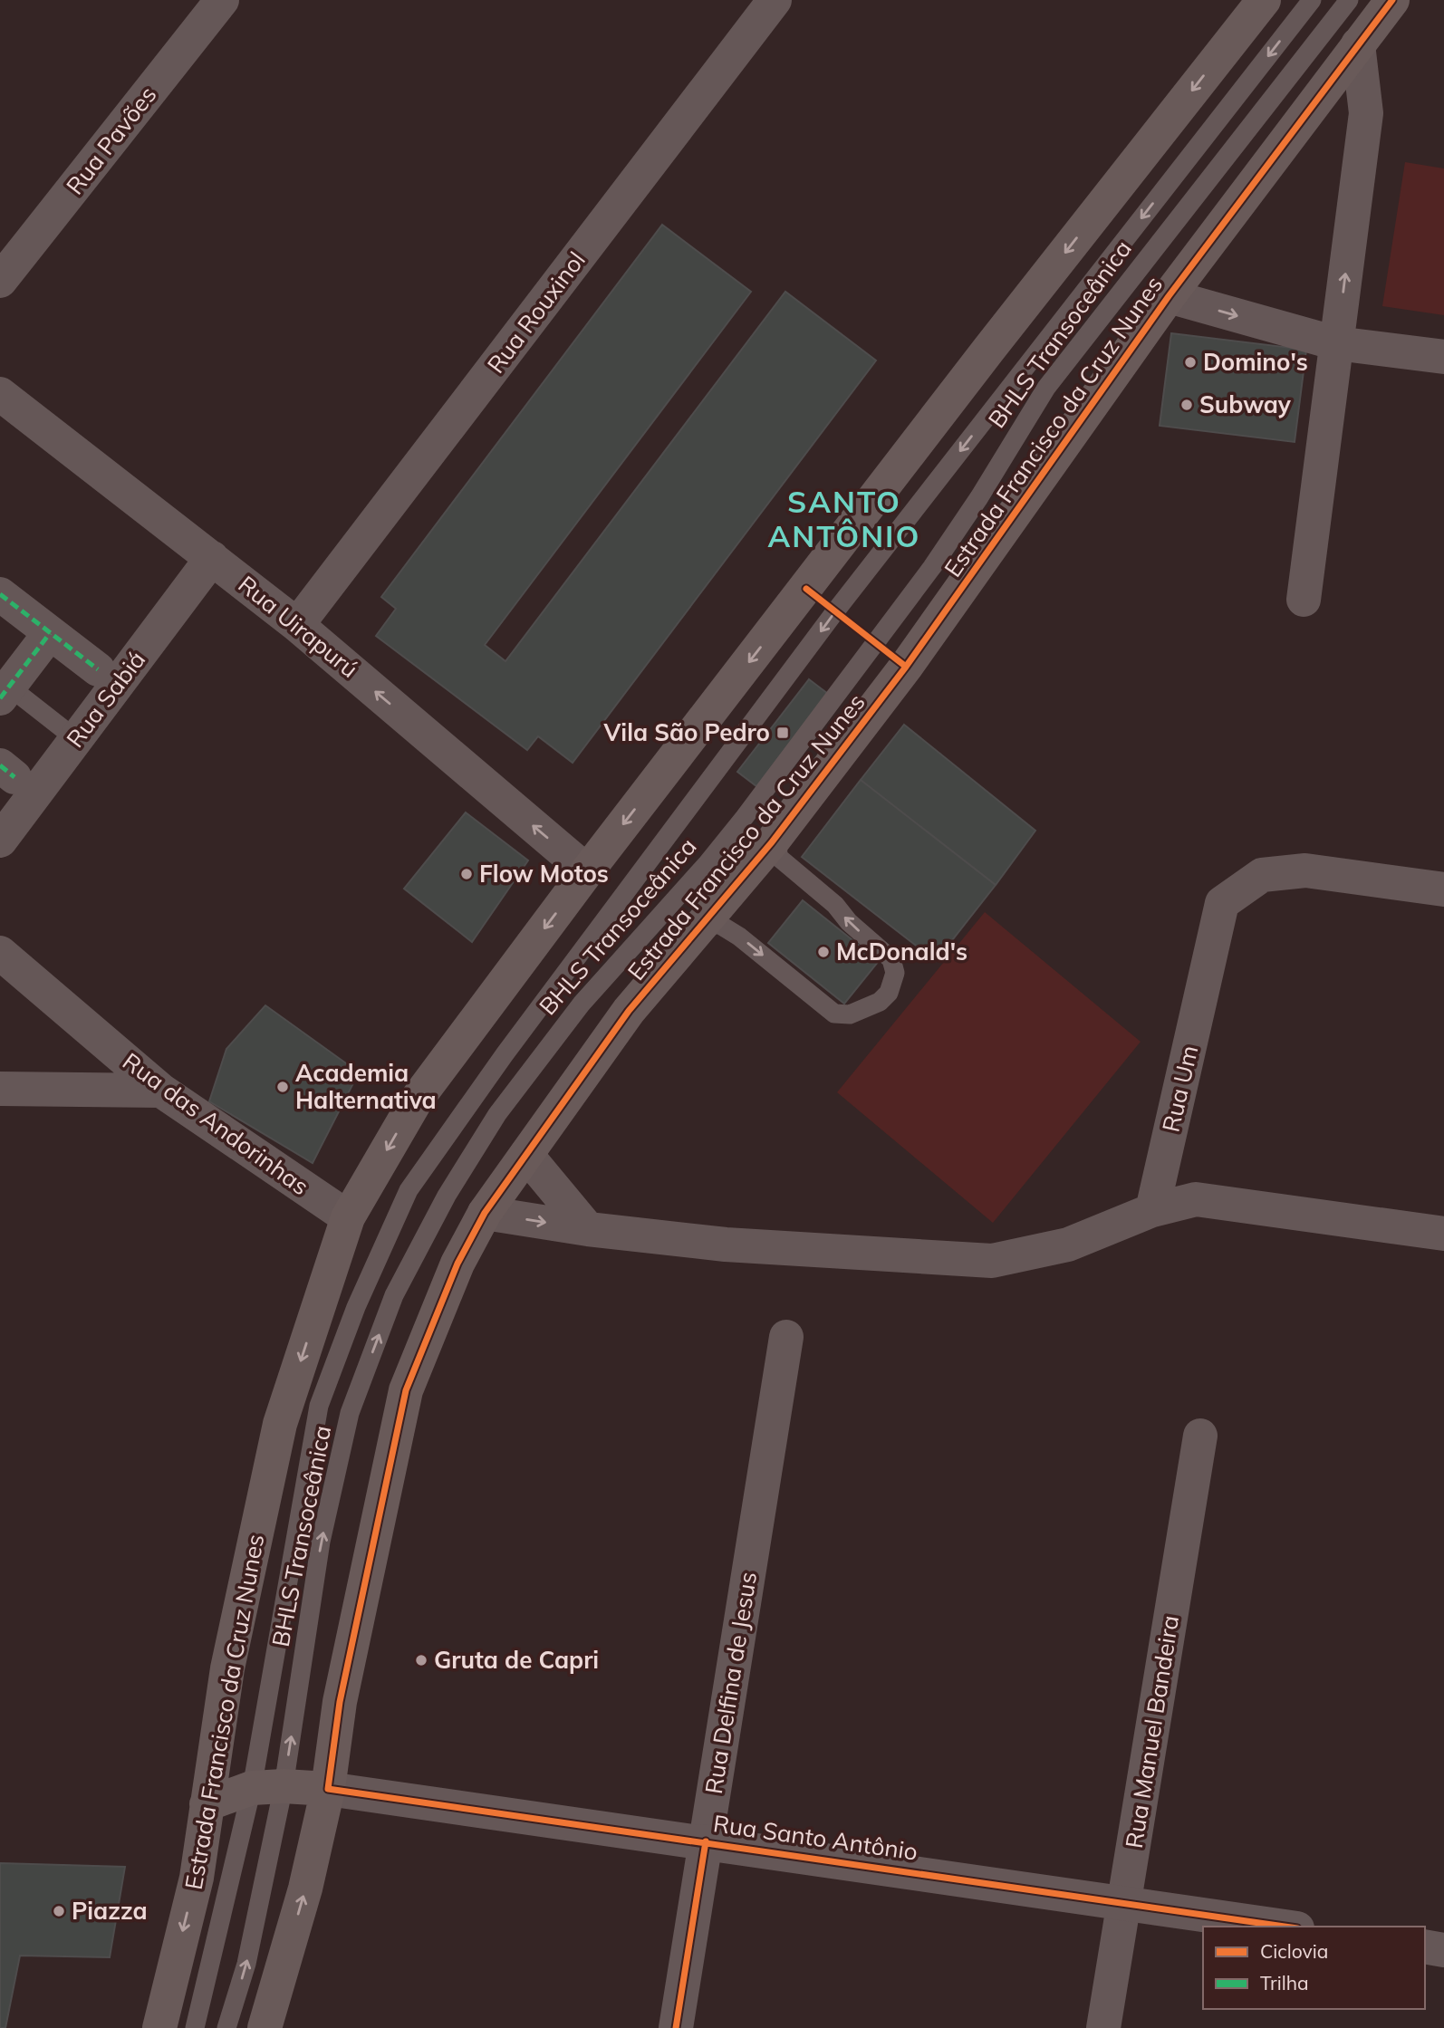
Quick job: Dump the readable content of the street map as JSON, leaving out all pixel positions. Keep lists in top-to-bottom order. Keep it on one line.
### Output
{"streets":{"main road":["Estrada Francisco da Cruz Nunes"],"street":["Rua Pavões","Rua Rouxinol","Rua Uirapurú","Rua Sabiá","Rua Um","Rua das Andorinhas","Rua Delfina de Jesus","Rua Manuel Bandeira","Rua Santo Antônio"],"lane":["BHLS Transoceânica"]},"crossings":[["Rua Rouxinol","Rua Uirapurú"],["Estrada Francisco da Cruz Nunes","Rua Uirapurú"],["Estrada Francisco da Cruz Nunes","Rua das Andorinhas"],["Estrada Francisco da Cruz Nunes","Rua Santo Antônio"],["Rua Uirapurú","Rua Sabiá"],["Rua Delfina de Jesus","Rua Santo Antônio"],["Rua Manuel Bandeira","Rua Santo Antônio"]],"one_way":["Rua Uirapurú"],"districts":["SANTO ANTÔNIO"],"places":{"other":["Domino's","Subway","Flow Motos","McDonald's","Academia Halternativa","Gruta de Capri","Piazza"],"transit":["Vila São Pedro"]},"legend":["Ciclovia","Trilha"]}
